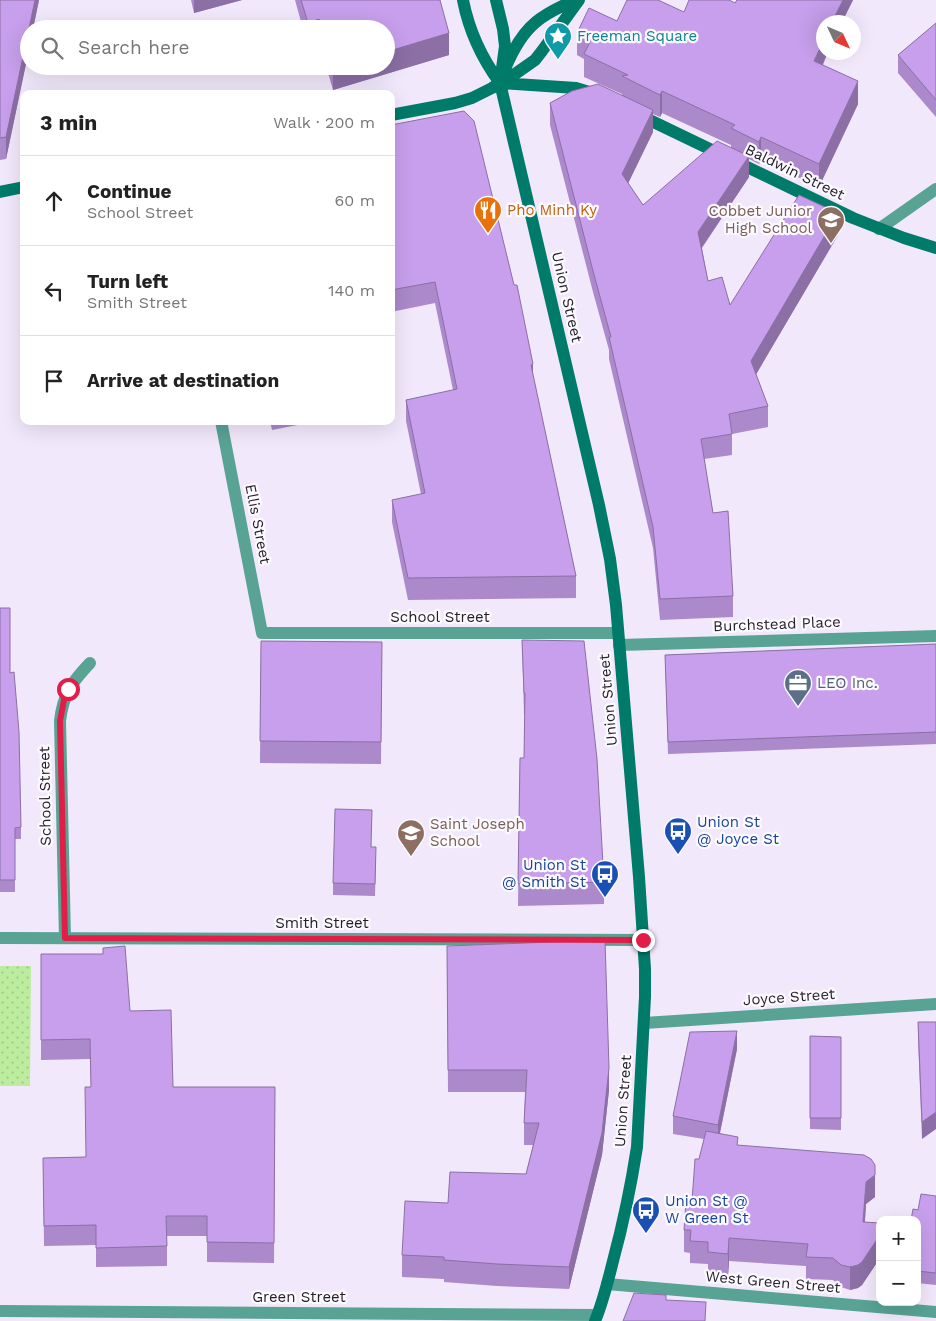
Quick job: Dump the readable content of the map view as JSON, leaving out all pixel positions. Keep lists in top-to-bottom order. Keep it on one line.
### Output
{"streets":{"main road":["Baldwin Street","Union Street"],"street":["Ellis Street","School Street","Burchstead Place","Smith Street","Joyce Street","West Green Street","Green Street"]},"crossings":[["Union Street","School Street"],["Union Street","Burchstead Place"],["Union Street","Smith Street"],["Union Street","Joyce Street"],["Union Street","West Green Street"],["Union Street","Green Street"],["Ellis Street","School Street"],["School Street","Burchstead Place"],["School Street","Smith Street"]],"places":{"place":["Freeman Square"],"restaurant":["Pho Minh Ky"],"school or university":["Cobbet Junior High School","Saint Joseph School"],"office":["LEO Inc."],"bus stop":["Union St @ Joyce St","Union St @ Smith St","Union St @ W Green St"]},"north":"bottom right","page":{"search":"Search here","heading":["3 min","Walk · 200 m"],"list":[["Continue","School Street","60 m"],["Turn left","Smith Street","140 m"],"Arrive at destination"],"map_buttons":["+","−"]}}
